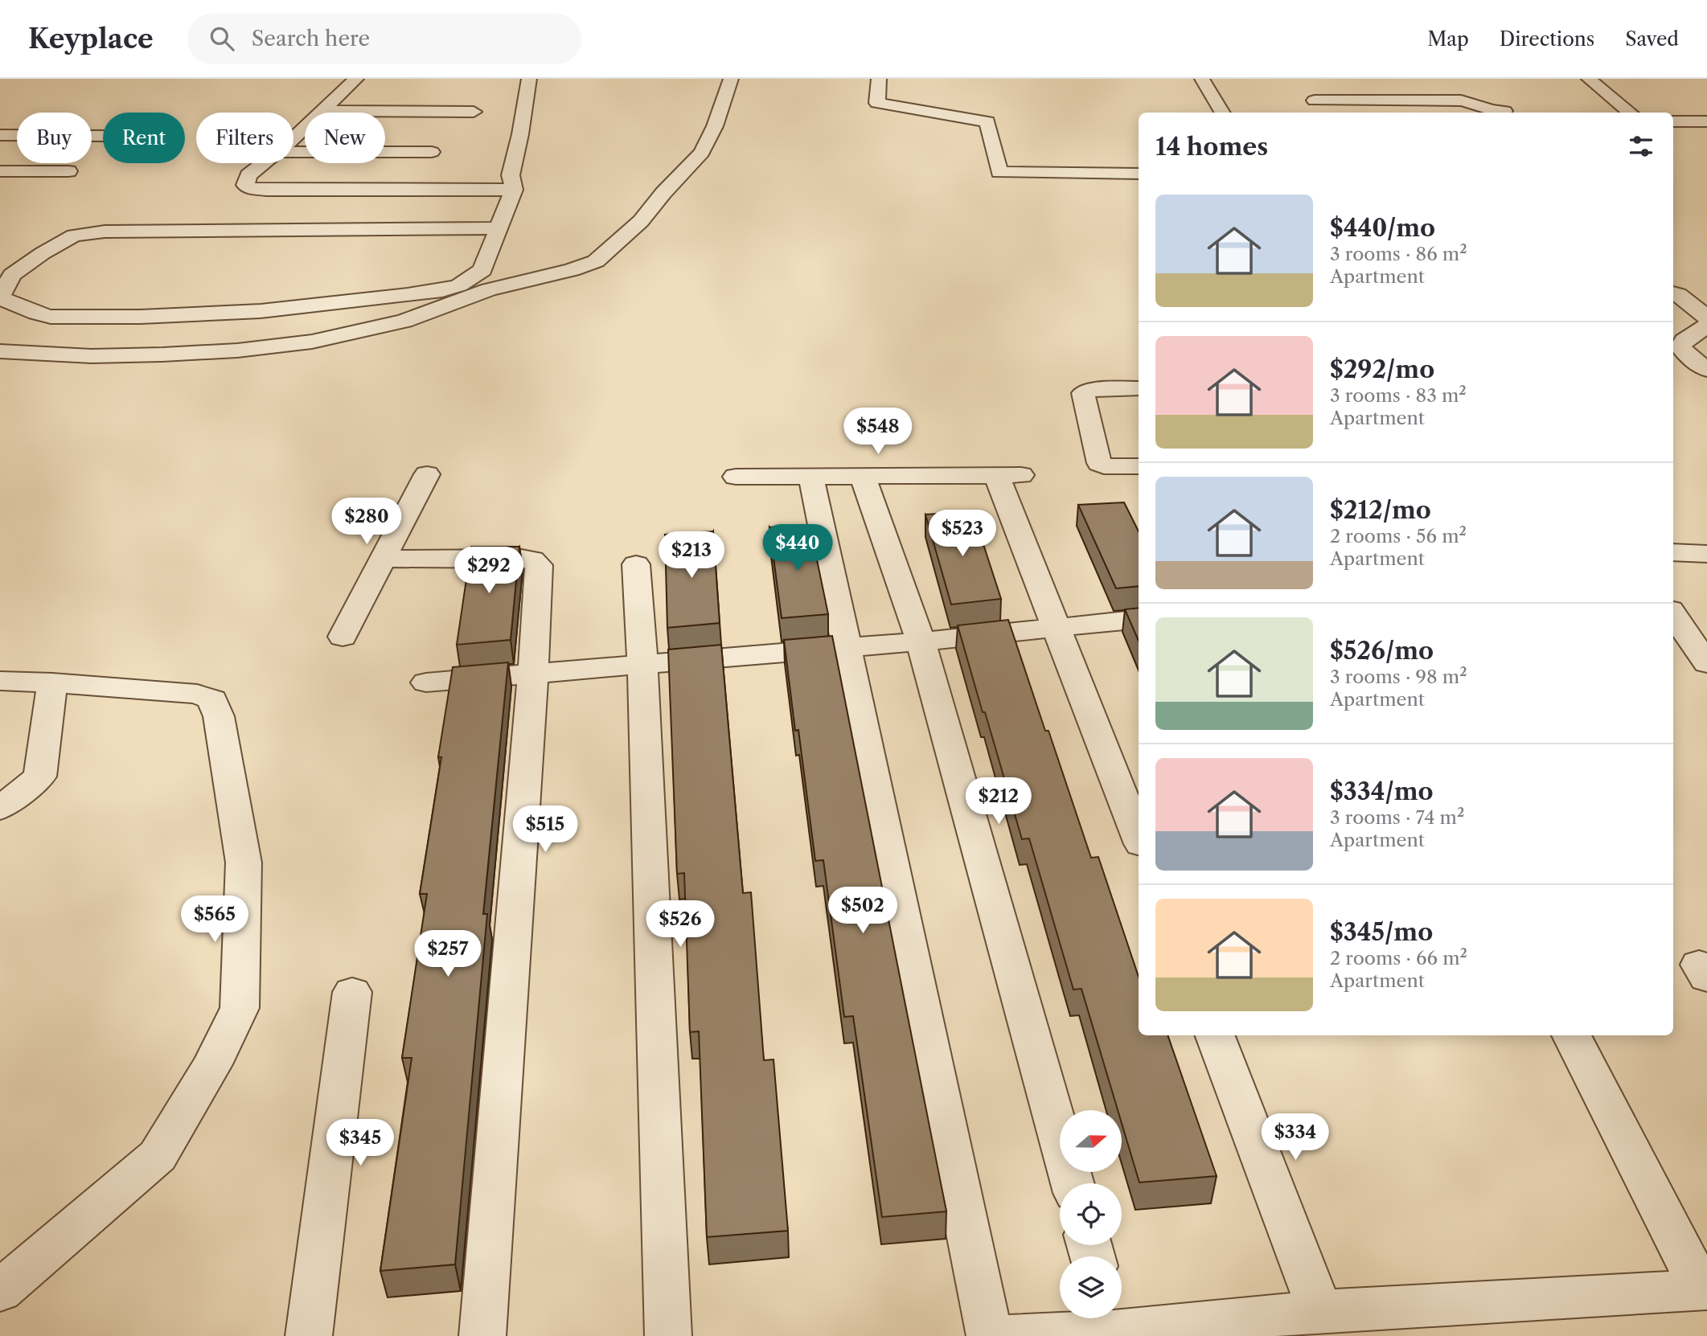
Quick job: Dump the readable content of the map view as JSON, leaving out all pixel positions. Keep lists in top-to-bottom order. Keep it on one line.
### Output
{"north":"right","page":{"header":"Keyplace","search":"Search here","nav":["Map","Directions","Saved"],"chip":["Buy","Rent","Filters","New"],"heading":"14 homes","list":[{"name":"$440/mo","note":"3 rooms · 86 m² · Apartment"},{"name":"$292/mo","note":"3 rooms · 83 m² · Apartment"},{"name":"$212/mo","note":"2 rooms · 56 m² · Apartment"},{"name":"$526/mo","note":"3 rooms · 98 m² · Apartment"},{"name":"$334/mo","note":"3 rooms · 74 m² · Apartment"},{"name":"$345/mo","note":"2 rooms · 66 m² · Apartment"}],"price":["$548","$280","$523","$440","$213","$292","$212","$515","$502","$565","$526","$257","$334","$345"]}}
